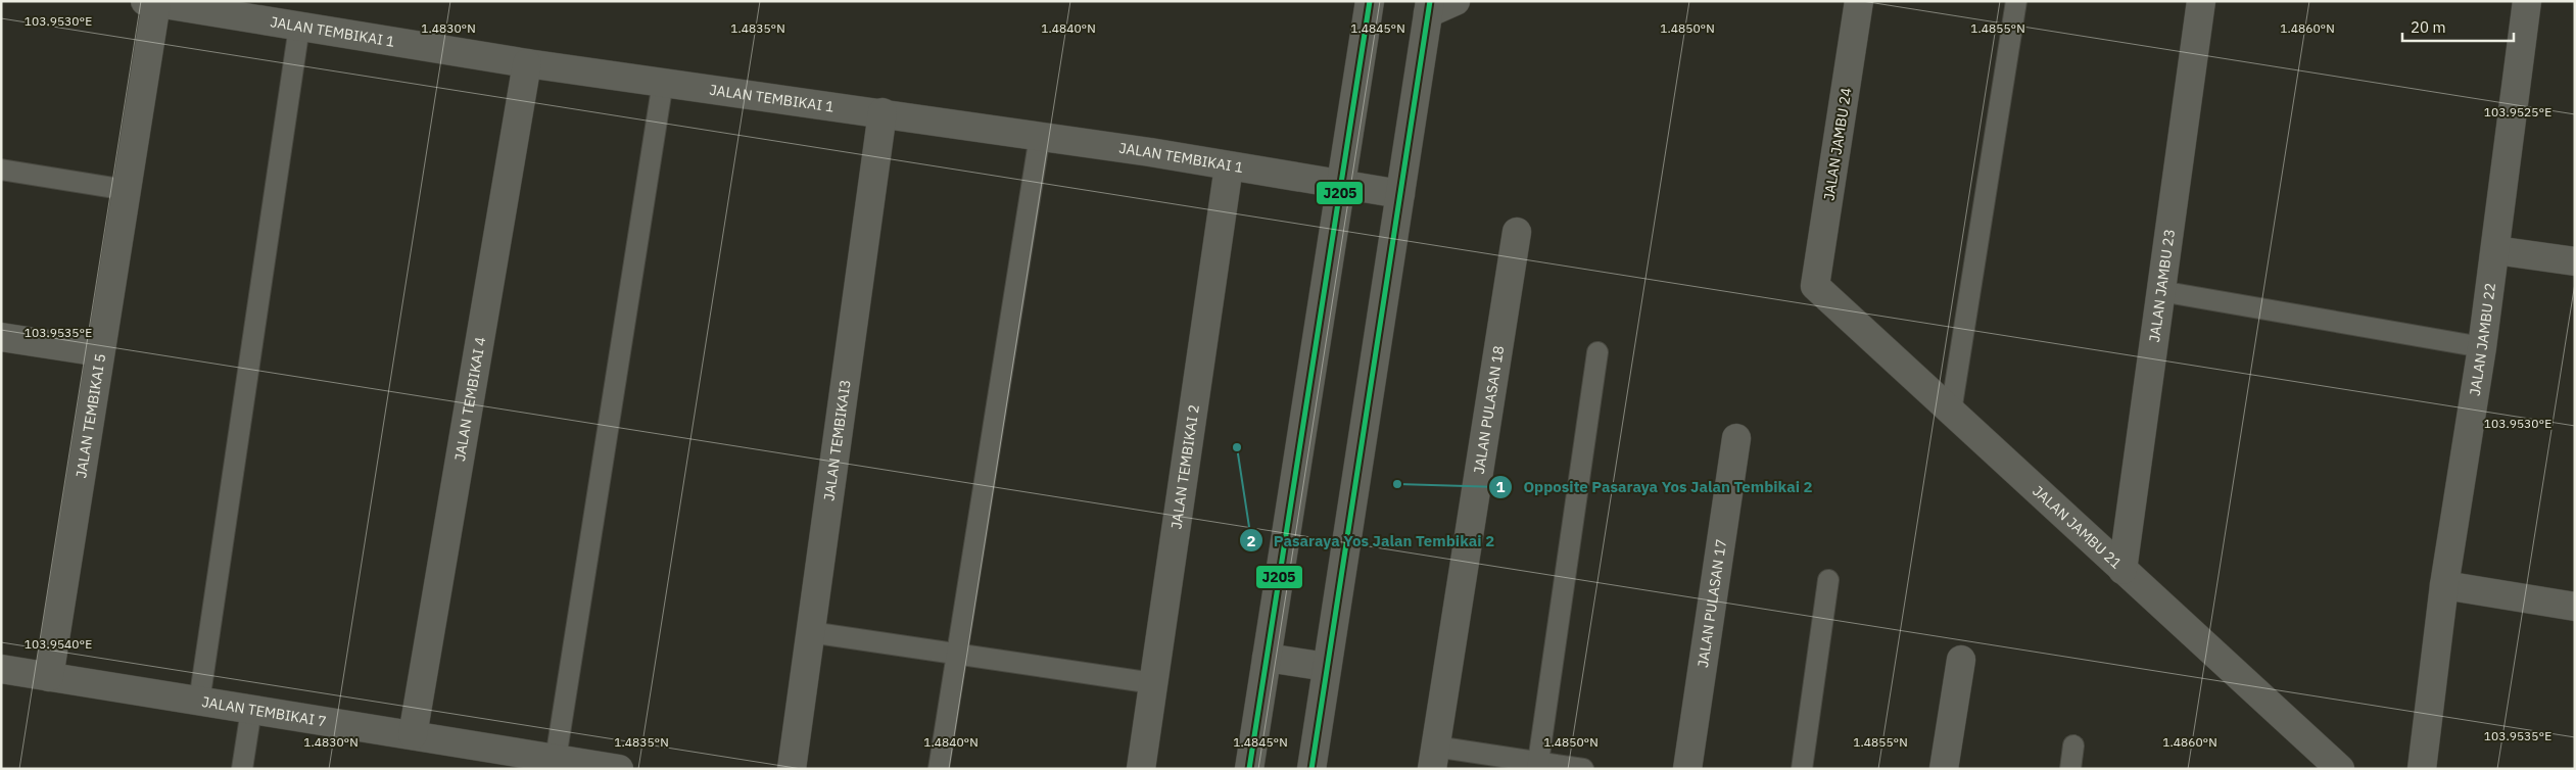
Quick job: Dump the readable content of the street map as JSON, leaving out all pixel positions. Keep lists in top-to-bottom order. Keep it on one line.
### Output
{"streets":{"street":["JALAN TEMBIKAI 1","JALAN JAMBU 24","JALAN JAMBU 23","JALAN JAMBU 22","JALAN TEMBIKAI 4","JALAN PULASAN 18","JALAN TEMBIKAI 5","JALAN TEMBIKAI3","JALAN TEMBIKAI 2","JALAN JAMBU 21","JALAN PULASAN 17","JALAN TEMBIKAI 7"]},"crossings":[["JALAN TEMBIKAI 1","JALAN TEMBIKAI 4"],["JALAN TEMBIKAI 1","JALAN TEMBIKAI 5"],["JALAN TEMBIKAI 1","JALAN TEMBIKAI3"],["JALAN TEMBIKAI 1","JALAN TEMBIKAI 2"],["JALAN JAMBU 24","JALAN JAMBU 21"],["JALAN JAMBU 23","JALAN JAMBU 21"],["JALAN TEMBIKAI 4","JALAN TEMBIKAI 7"],["JALAN TEMBIKAI 5","JALAN TEMBIKAI 7"]],"places":["Pasaraya Yos Jalan Tembikai 2","Opposite Pasaraya Yos Jalan Tembikai 2"],"lines":["transit line J205"],"scale_bar":"20 m","coordinates":["103.9530°E","1.4830°N","1.4835°N","1.4840°N","1.4845°N","1.4850°N","1.4855°N","1.4860°N","103.9525°E","103.9535°E","103.9540°E"]}
